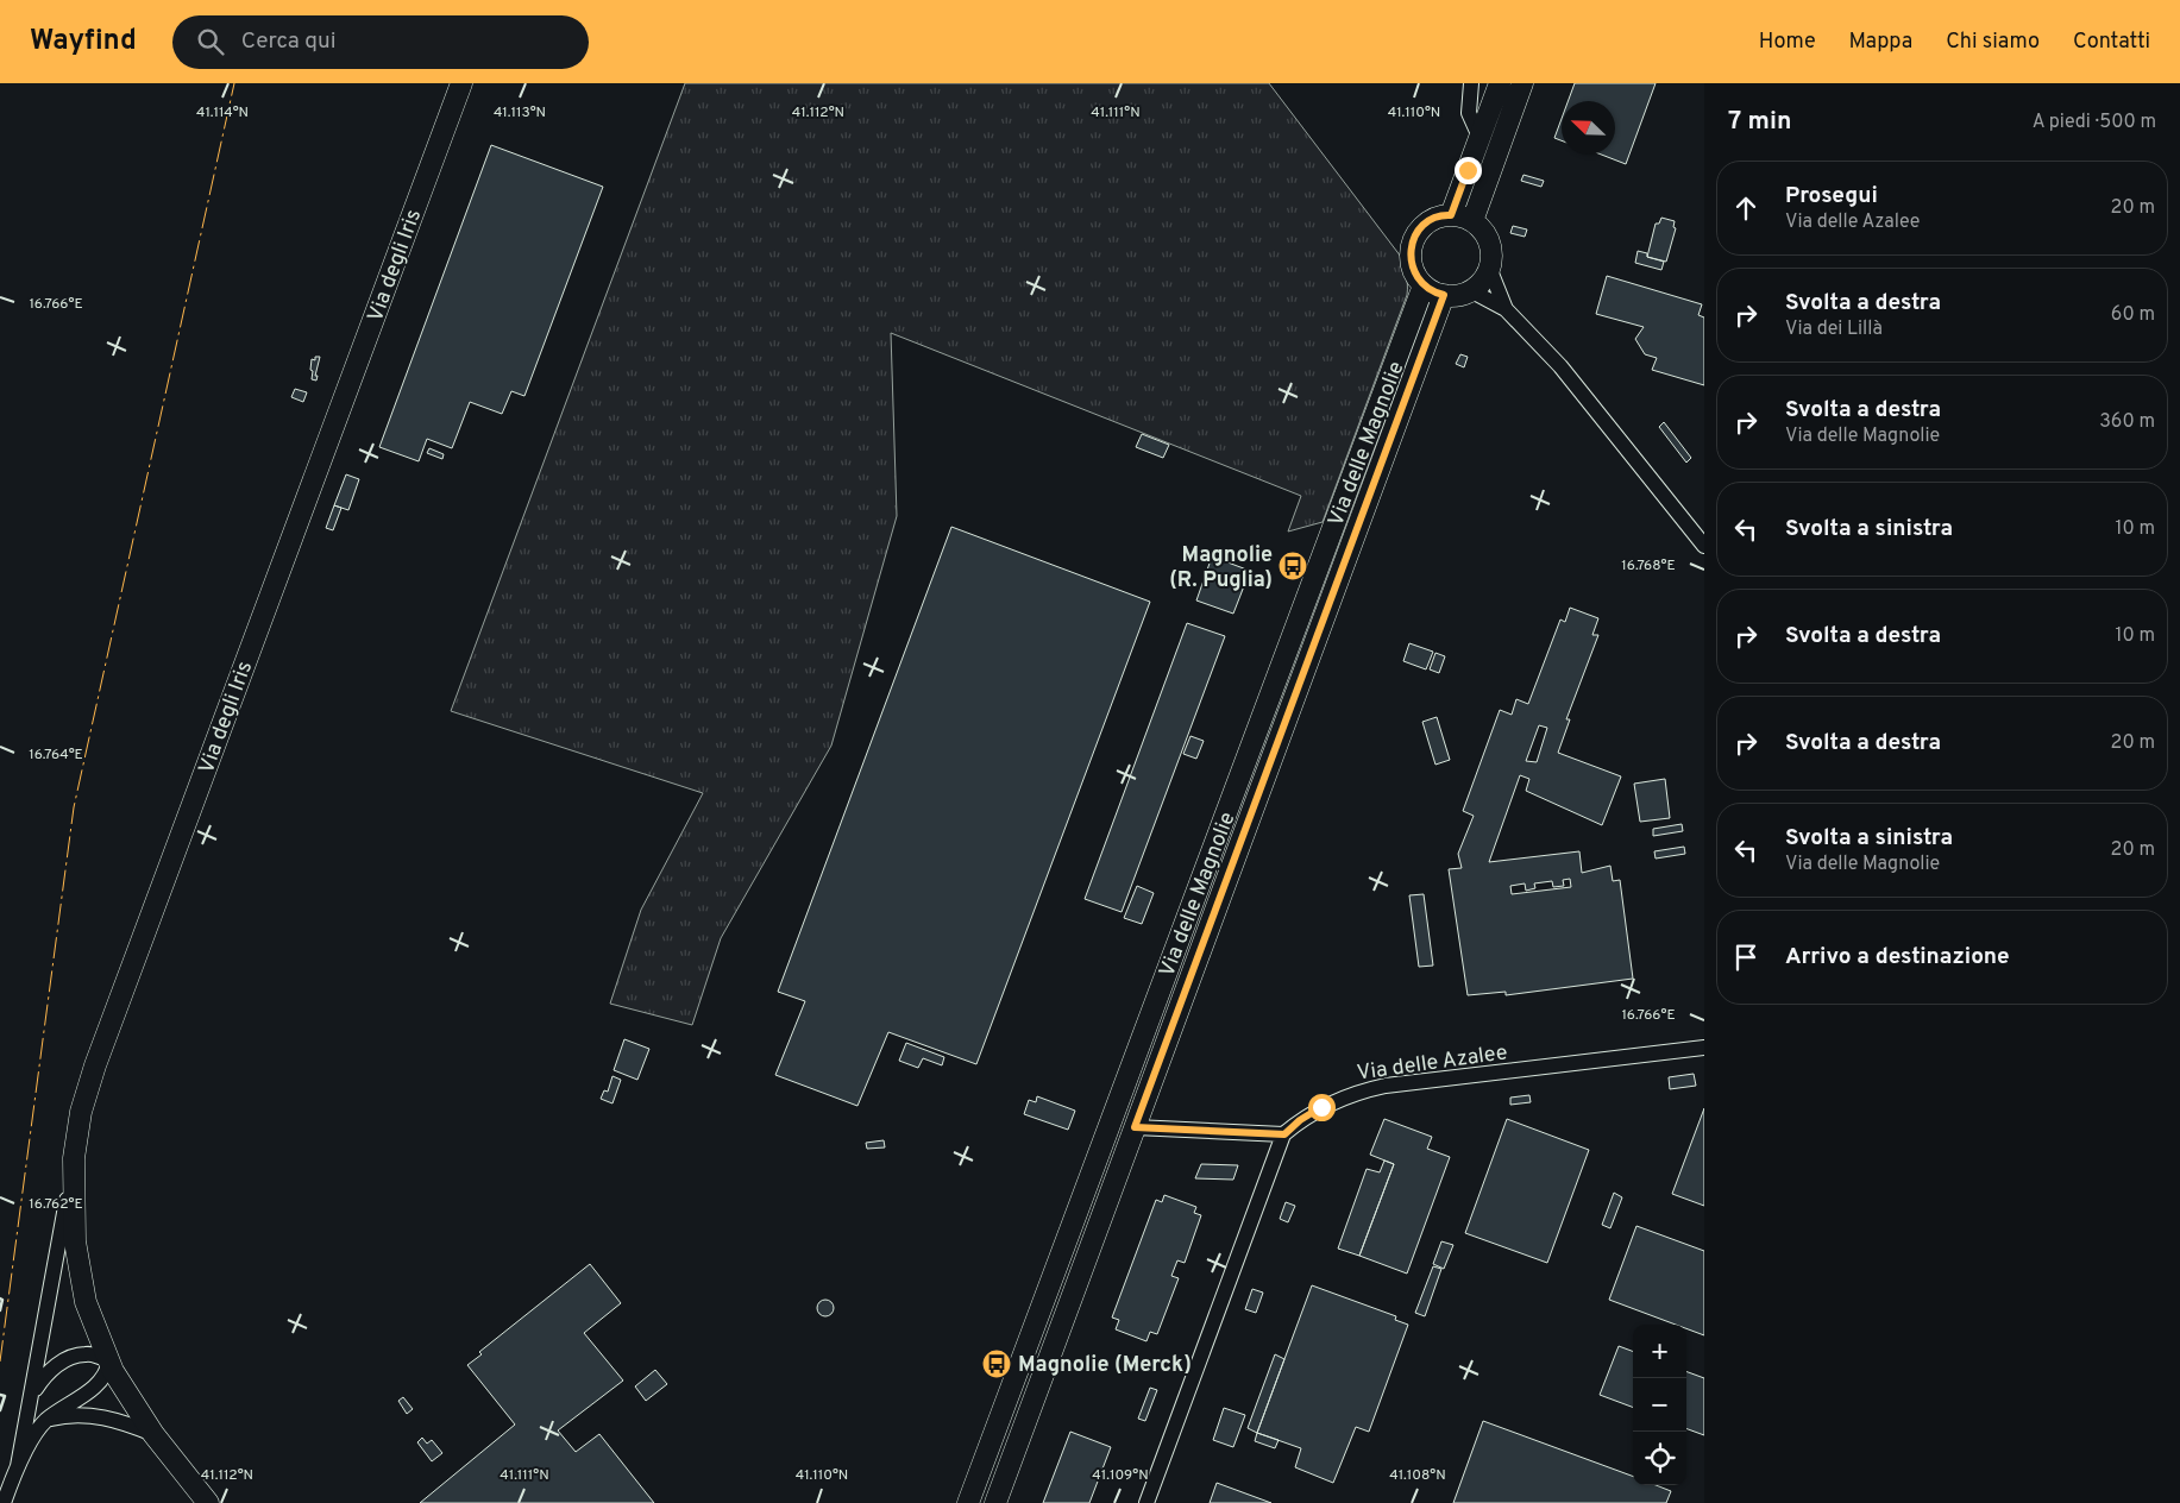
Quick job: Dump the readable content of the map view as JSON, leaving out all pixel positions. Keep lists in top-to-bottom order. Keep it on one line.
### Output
{"streets":{"street":["Via degli Iris","Via delle Magnolie","Via delle Azalee"]},"places":{"bus stop":["Magnolie (R. Puglia)","Magnolie (Merck)"]},"north":"top left","page":{"header":"Wayfind","search":"Cerca qui","nav":["Home","Mappa","Chi siamo","Contatti"],"heading":["7 min","A piedi · 500 m"],"list":[["Prosegui","Via delle Azalee","20 m"],["Svolta a destra","Via dei Lillà","60 m"],["Svolta a destra","Via delle Magnolie","360 m"],["Svolta a sinistra","10 m"],["Svolta a destra","10 m"],["Svolta a destra","20 m"],["Svolta a sinistra","Via delle Magnolie","20 m"],"Arrivo a destinazione"],"map_buttons":["+","−"]},"coordinates":["41.114°N","41.113°N","41.112°N","41.111°N","41.110°N","16.766°E","16.768°E","16.764°E","16.762°E","41.109°N","41.108°N"]}
